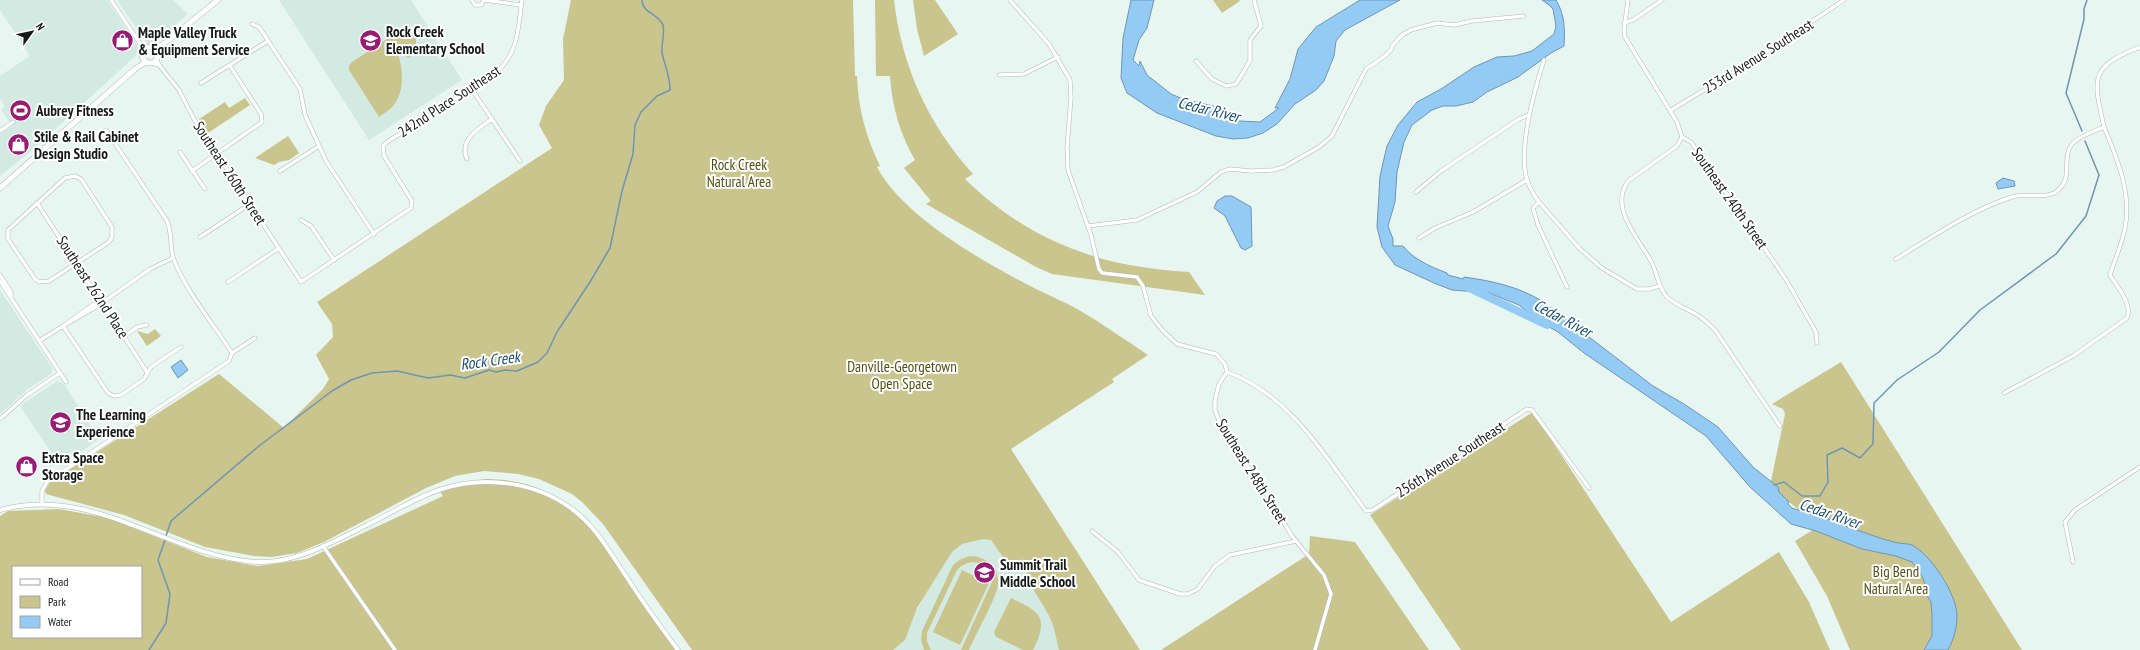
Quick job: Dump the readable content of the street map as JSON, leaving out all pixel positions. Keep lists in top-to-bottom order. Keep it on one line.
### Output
{"streets":{"street":["253rd Avenue Southeast","242nd Place Southeast","Southeast 260th Street","Southeast 240th Street","Southeast 262nd Place","256th Avenue Southeast","Southeast 248th Street"]},"crossings":[["253rd Avenue Southeast","Southeast 240th Street"],["256th Avenue Southeast","Southeast 248th Street"]],"water":["Cedar River","Rock Creek"],"parks":["Rock Creek Natural Area","Danville-Georgetown Open Space","Big Bend Natural Area"],"places":{"school or university":["Rock Creek Elementary School","The Learning Experience","Summit Trail Middle School"],"shop":["Maple Valley Truck & Equipment Service","Stile & Rail Cabinet Design Studio","Extra Space Storage"],"sports":["Aubrey Fitness"]},"legend":["Road","Park","Water"],"north":"top right"}
